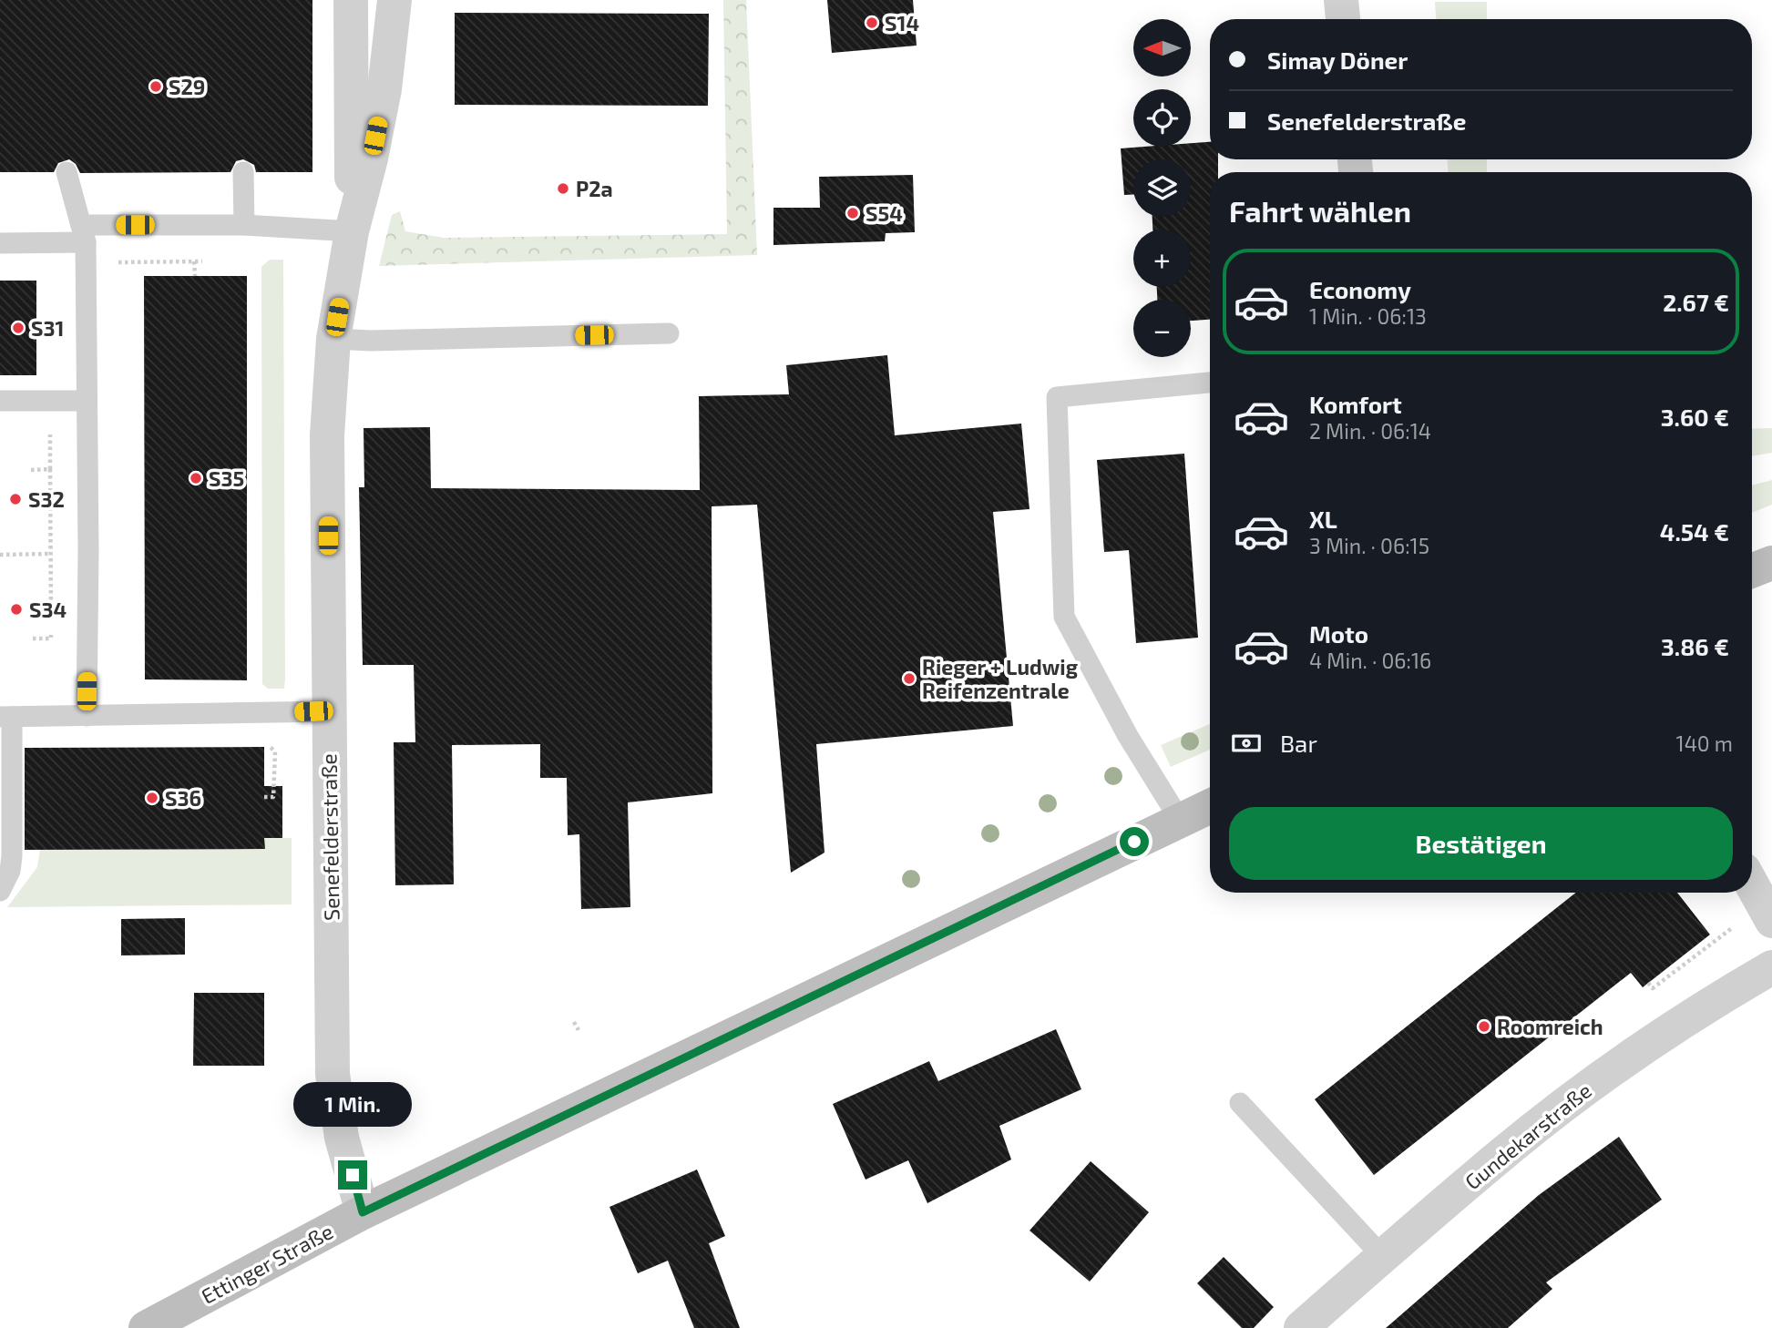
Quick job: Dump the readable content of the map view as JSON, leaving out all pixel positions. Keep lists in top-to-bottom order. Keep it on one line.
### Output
{"streets":{"main road":["Ettinger Straße"],"street":["Senefelderstraße","Gundekarstraße"]},"crossings":[["Senefelderstraße","Ettinger Straße"]],"places":["S14","S29","P2a","S54","S31","S35","S32","S34","Rieger + Ludwig Reifenzentrale","S36","Roomreich"],"north":"left","page":{"map_buttons":["+","−"],"banner":["Simay Döner","Senefelderstraße"],"heading":"Fahrt wählen","list":[{"name":"Economy","note":"1 Min. · 06:13","value":"2.67 €"},{"name":"Komfort","note":"2 Min. · 06:14","value":"3.60 €"},{"name":"XL","note":"3 Min. · 06:15","value":"4.54 €"},{"name":"Moto","note":"4 Min. · 06:16","value":"3.86 €"}],"pay":["Bar","140 m"],"buttons":"Bestätigen","bubble":"1 Min."}}
